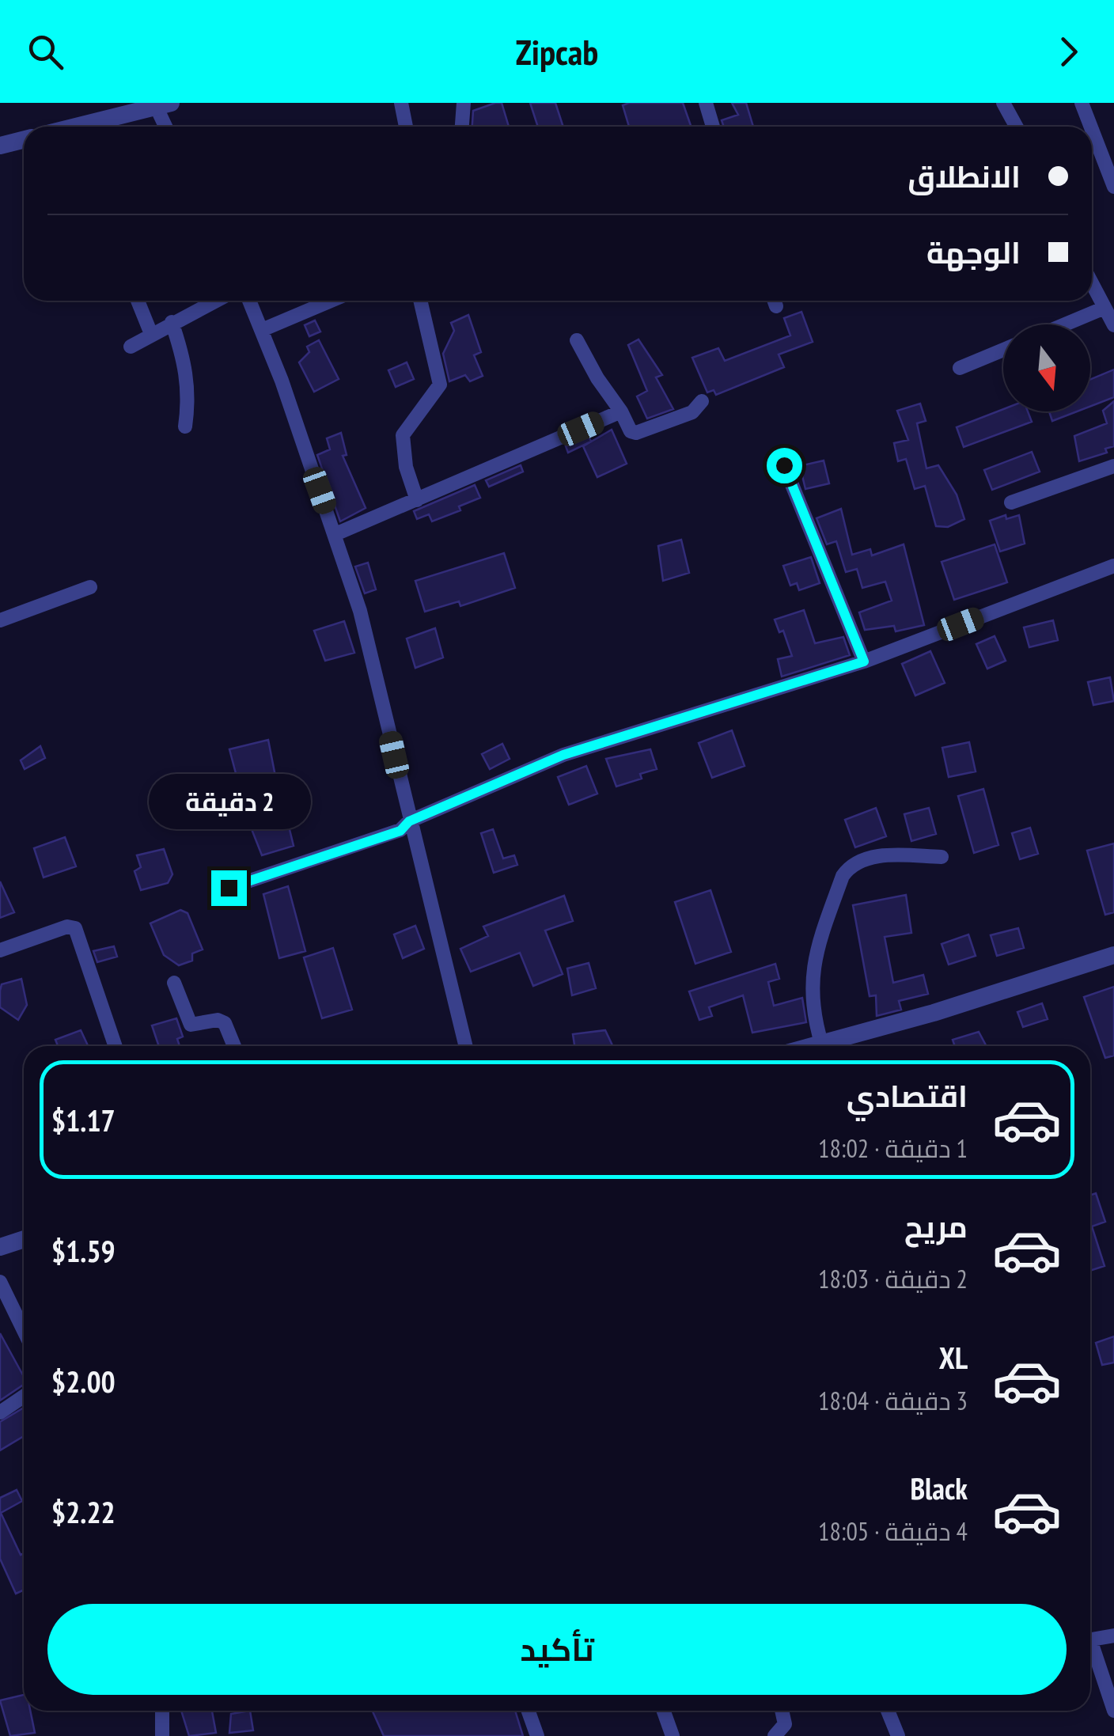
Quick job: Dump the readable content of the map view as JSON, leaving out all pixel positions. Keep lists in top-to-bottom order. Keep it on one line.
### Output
{"north":"bottom","page":{"header":"Zipcab","banner":["الانطلاق","الوجهة"],"bubble":"2 دقيقة","list":[{"name":"اقتصادي","note":"1 دقيقة · 18:02","value":"$1.17"},{"name":"مريح","note":"2 دقيقة · 18:03","value":"$1.59"},{"name":"XL","note":"3 دقيقة · 18:04","value":"$2.00"},{"name":"Black","note":"4 دقيقة · 18:05","value":"$2.22"}],"buttons":"تأكيد"}}
